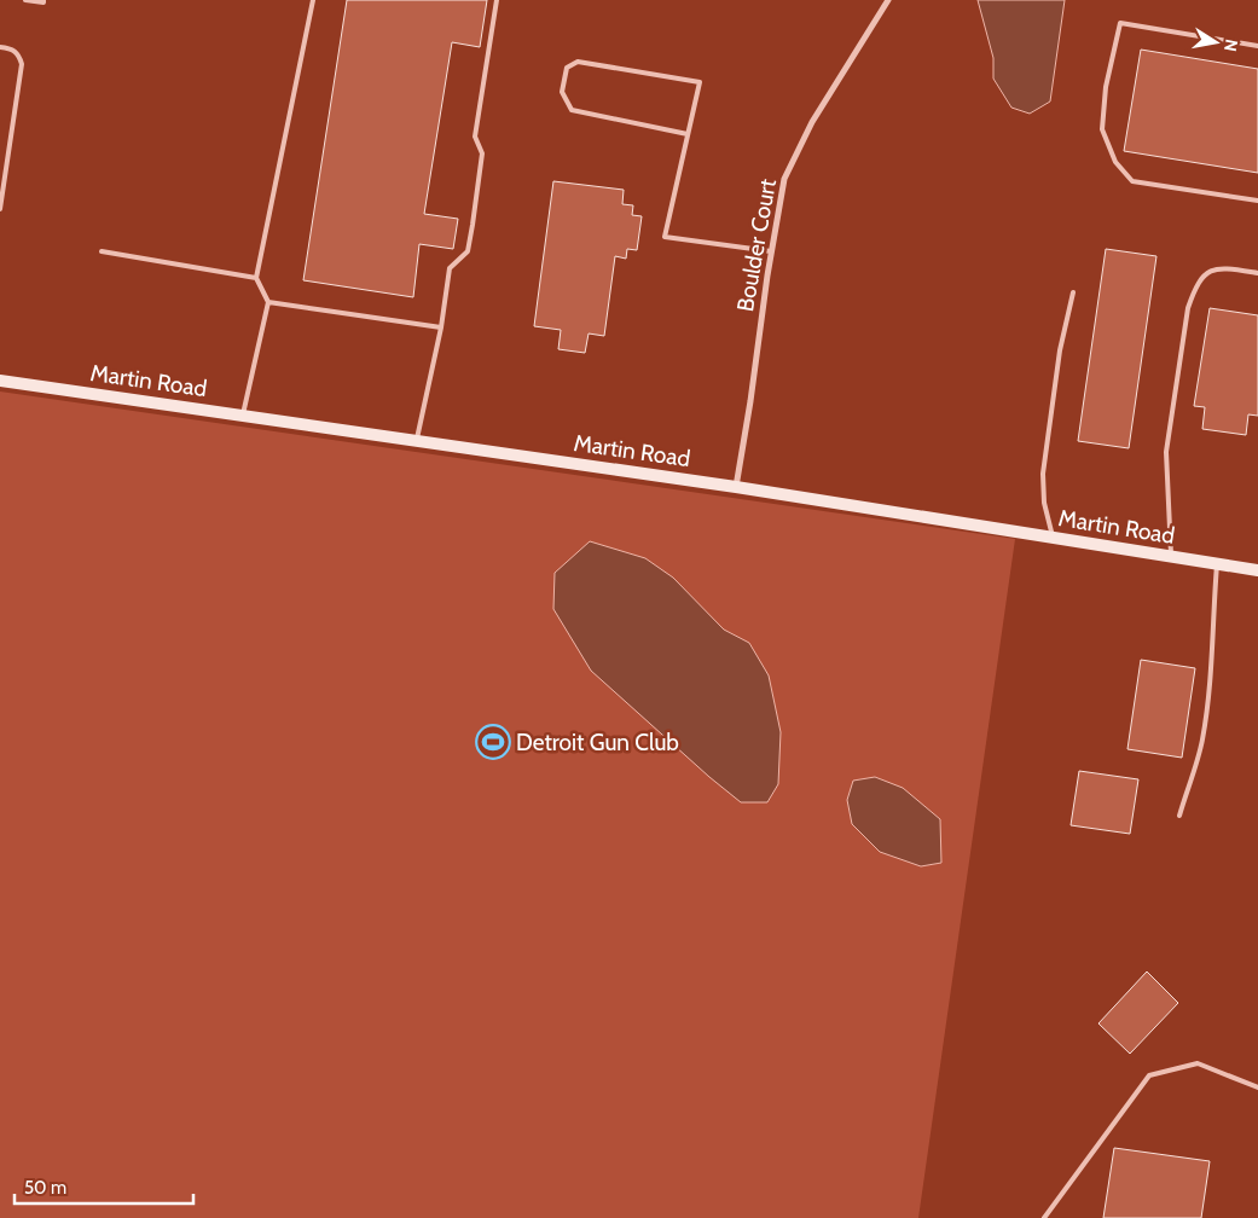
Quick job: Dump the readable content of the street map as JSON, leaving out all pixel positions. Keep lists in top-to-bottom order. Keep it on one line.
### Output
{"streets":{"main road":["Martin Road"],"street":["Boulder Court"]},"crossings":[["Boulder Court","Martin Road"]],"places":{"sports":["Detroit Gun Club"]},"scale_bar":"50 m","north":"right"}
